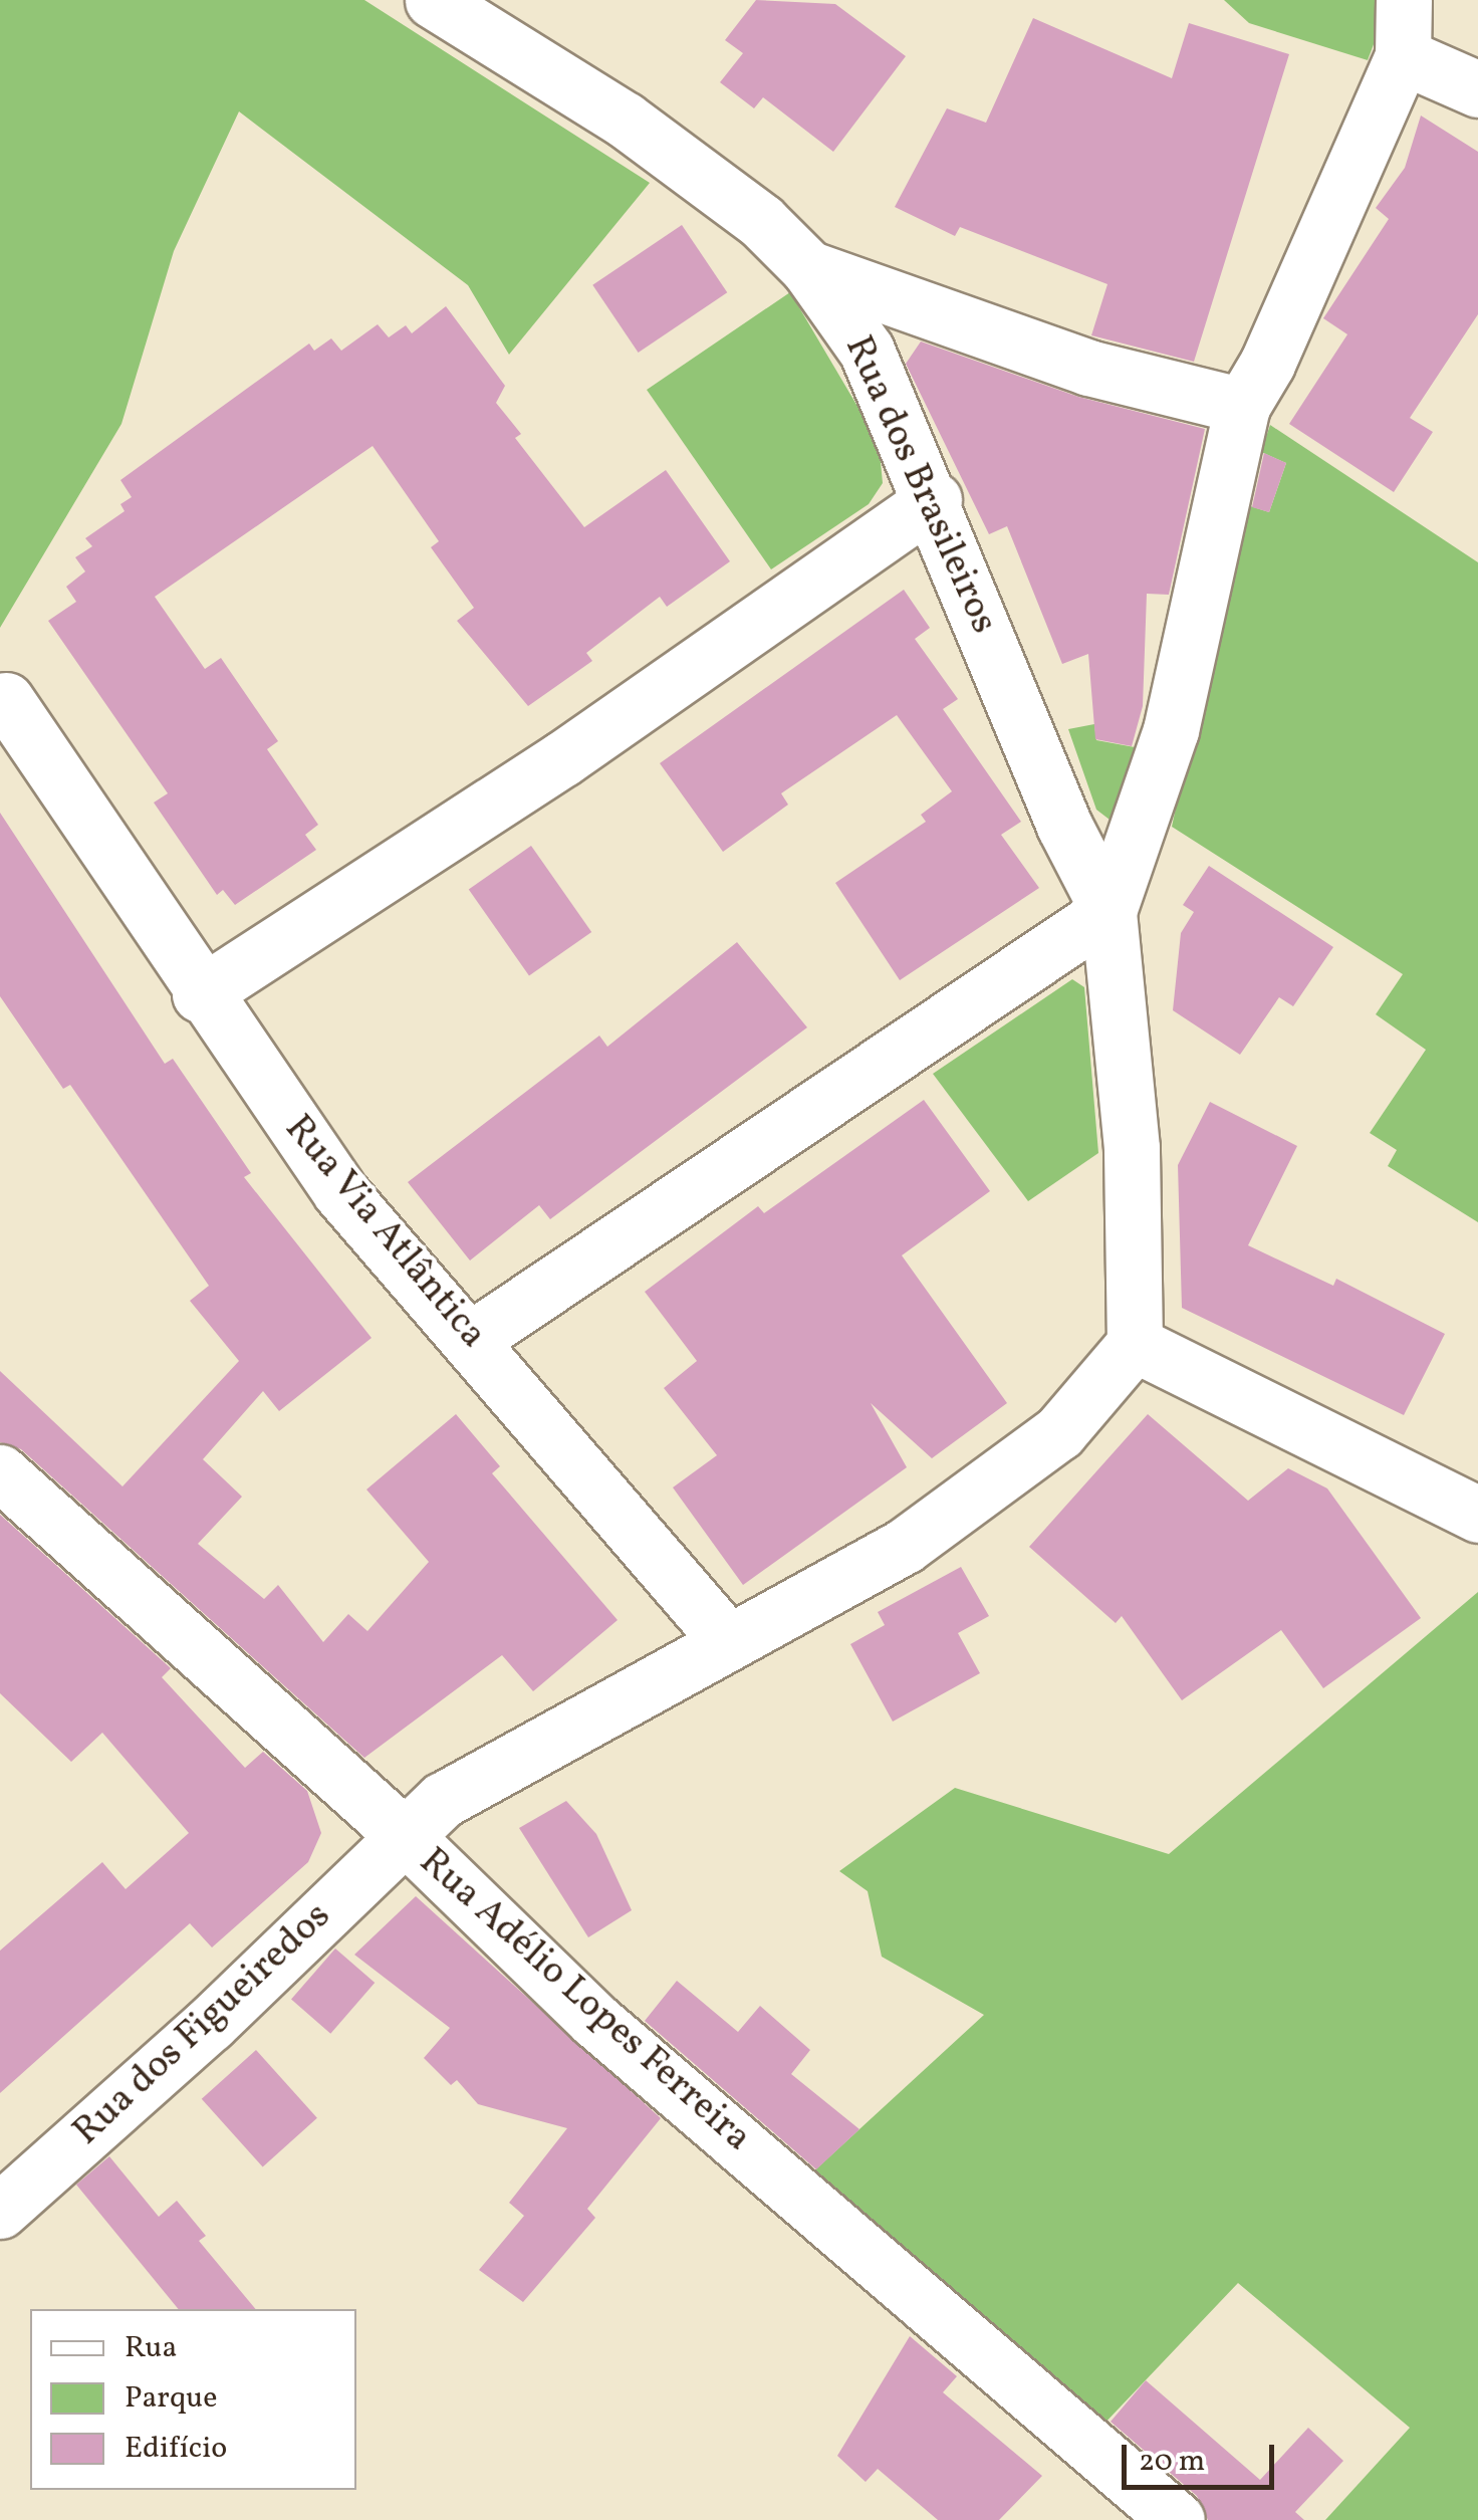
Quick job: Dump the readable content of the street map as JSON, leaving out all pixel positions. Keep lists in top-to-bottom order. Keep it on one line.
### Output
{"streets":{"street":["Rua dos Brasileiros","Rua Via Atlântica","Rua Adélio Lopes Ferreira","Rua dos Figueiredos"]},"crossings":[["Rua Via Atlântica","Rua dos Figueiredos"],["Rua Adélio Lopes Ferreira","Rua dos Figueiredos"]],"legend":["Rua","Parque","Edifício"],"scale_bar":"20 m"}
